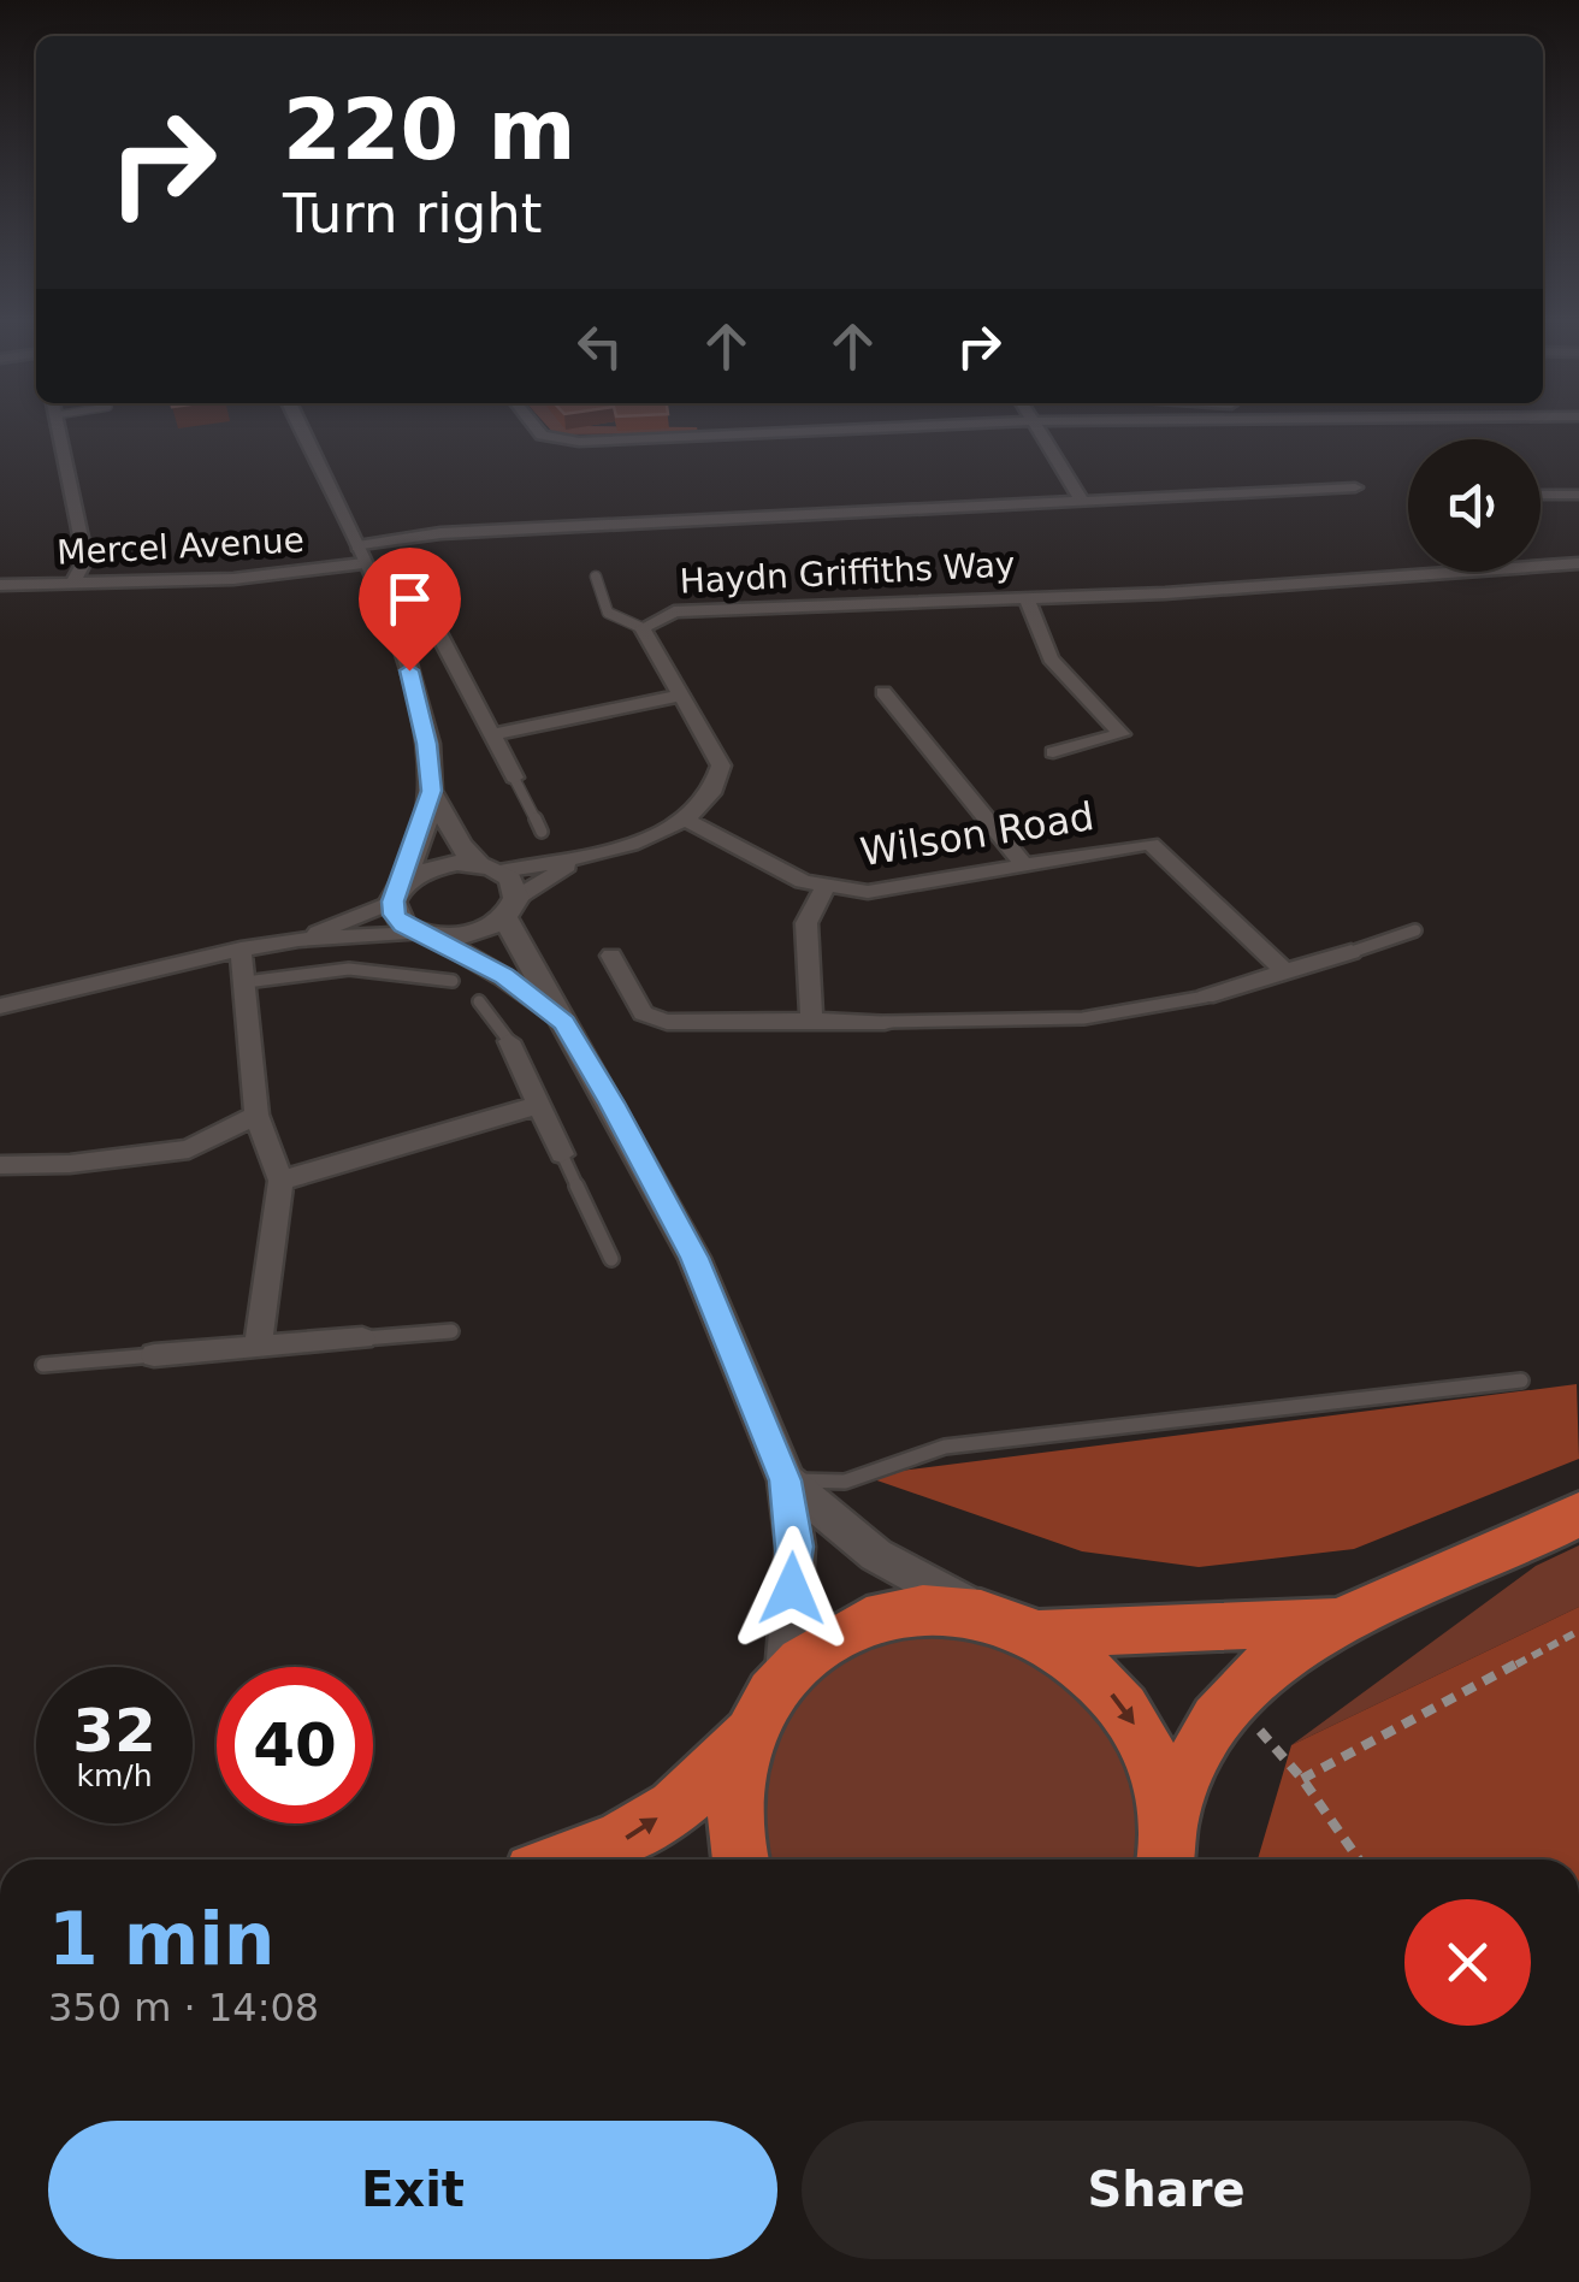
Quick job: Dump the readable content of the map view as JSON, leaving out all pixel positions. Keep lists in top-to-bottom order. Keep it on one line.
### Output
{"streets":{"street":["Mercel Avenue","Haydn Griffiths Way","Wilson Road"]},"crossings":[["Haydn Griffiths Way","Wilson Road"]],"page":{"turn":["220 m","Turn right"],"speed":"32 km/h","limit":"40","heading":["1 min","350 m · 14:08"],"buttons":["Exit","Share"]}}
